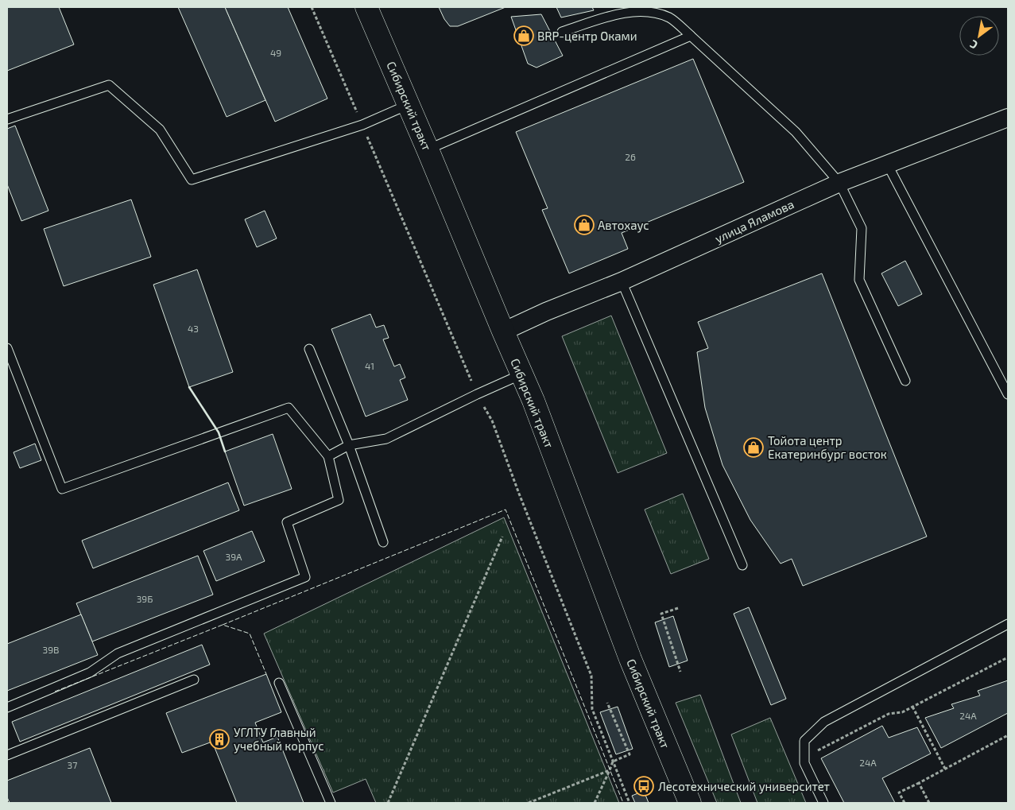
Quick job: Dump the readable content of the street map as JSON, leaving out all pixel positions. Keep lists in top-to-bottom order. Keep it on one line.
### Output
{"streets":{"main road":["Сибирский тракт"],"street":["улица Яламова"]},"crossings":[["Сибирский тракт","улица Яламова"]],"places":{"shop":["BRP-центр Оками","Автохаус","Тойота центр Екатеринбург восток"],"building":["УГЛТУ Главный учебный корпус"],"bus stop":["Лесотехнический университет"]},"house_numbers":["49","26","43","41","39А","39Б","39В","24А","24А","37"],"north":"bottom left"}
